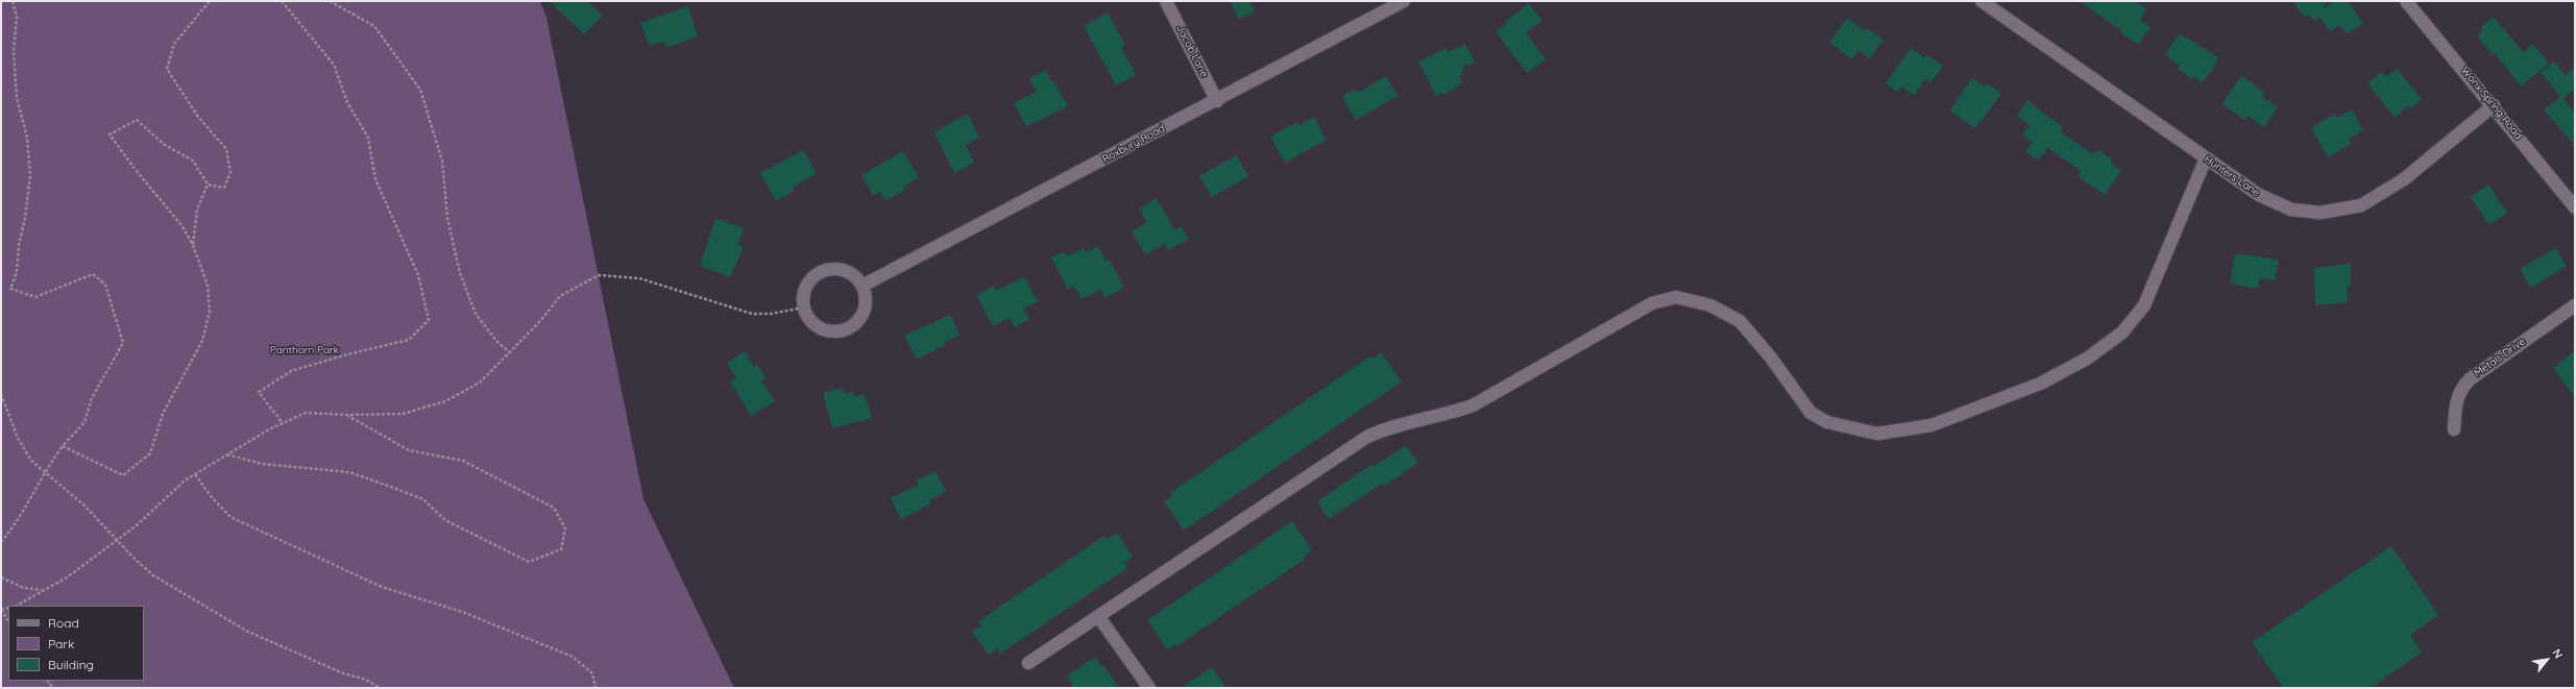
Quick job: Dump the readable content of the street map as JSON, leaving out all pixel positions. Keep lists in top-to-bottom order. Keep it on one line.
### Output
{"streets":{"street":["Jacob Lane","Wonx Spring Road","Roxbury Road","Hunters Lane","Metals Drive"]},"crossings":[["Jacob Lane","Roxbury Road"],["Wonx Spring Road","Hunters Lane"]],"parks":["Panthorn Park"],"legend":["Road","Park","Building"],"north":"top right"}
